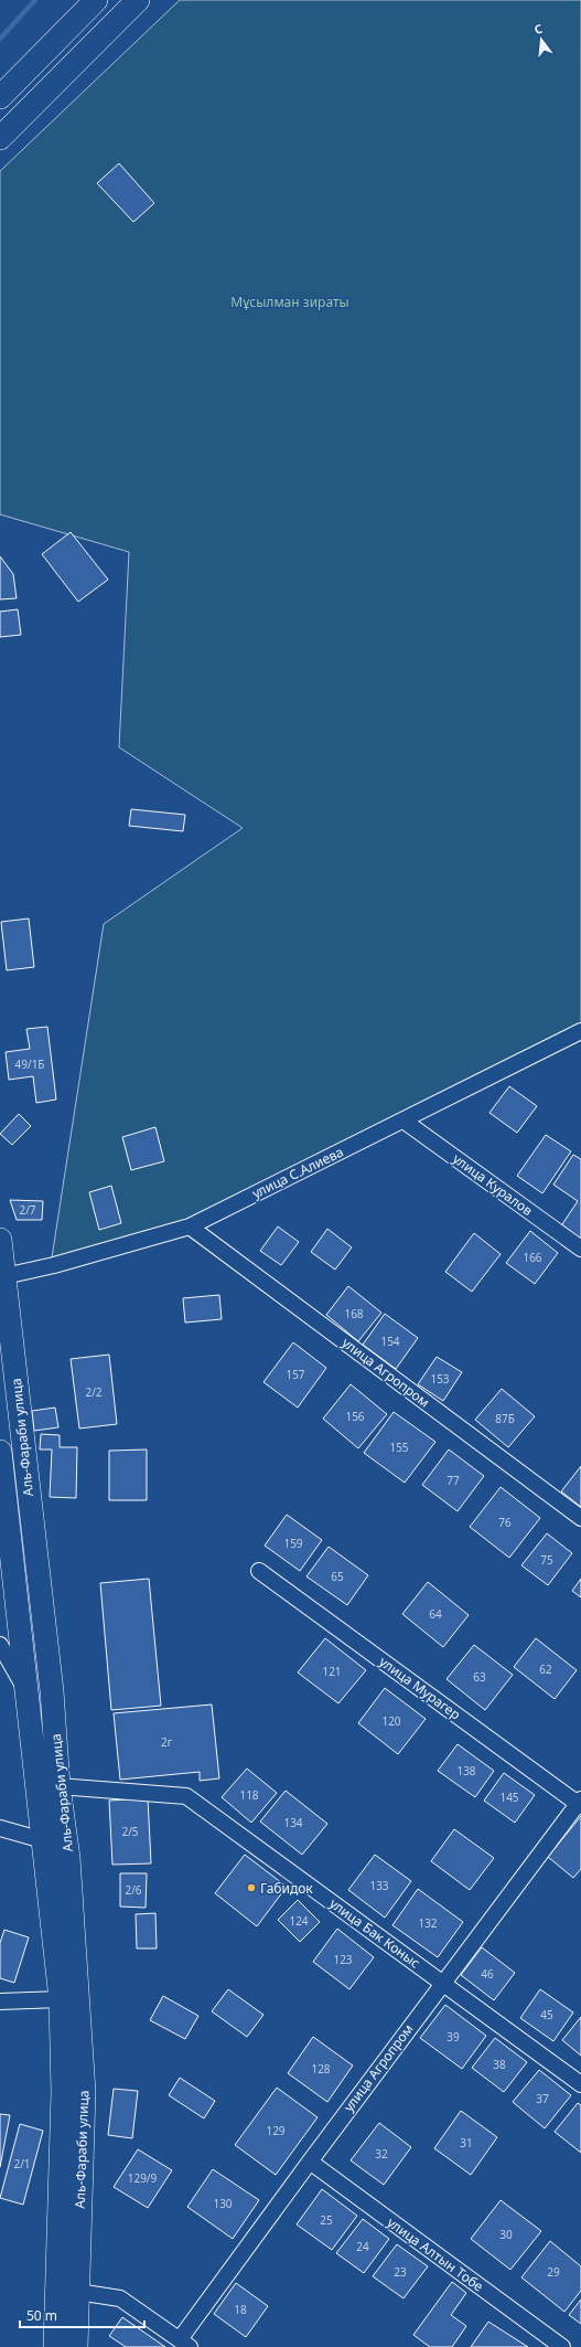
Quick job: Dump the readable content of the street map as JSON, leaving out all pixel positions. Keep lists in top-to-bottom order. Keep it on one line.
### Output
{"streets":{"main road":["Аль-Фараби улица"],"street":["улица С.Алиева","улица Куралов","улица Агропром","улица Мурагер","улица Бак Коныс","улица Алтын Тобе"]},"crossings":[["улица С.Алиева","улица Куралов"],["улица С.Алиева","улица Агропром"],["улица С.Алиева","Аль-Фараби улица"],["улица Агропром","улица Мурагер"],["улица Агропром","улица Бак Коныс"],["улица Агропром","улица Алтын Тобе"],["Аль-Фараби улица","улица Бак Коныс"]],"parks":["Мұсылман зираты"],"places":["Габидок"],"house_numbers":["49/1Б","2/7","166","168","154","157","153","2/2","156","87Б","155","77","76","159","75","65","64","62","121","63","120","2г","138","118","145","134","2/5","133","2/6","124","132","123","46","45","39","38","128","37","129","31","32","2/1","129/9","130","25","30","24","23","29","18"],"scale_bar":"50 m","north":"top"}
